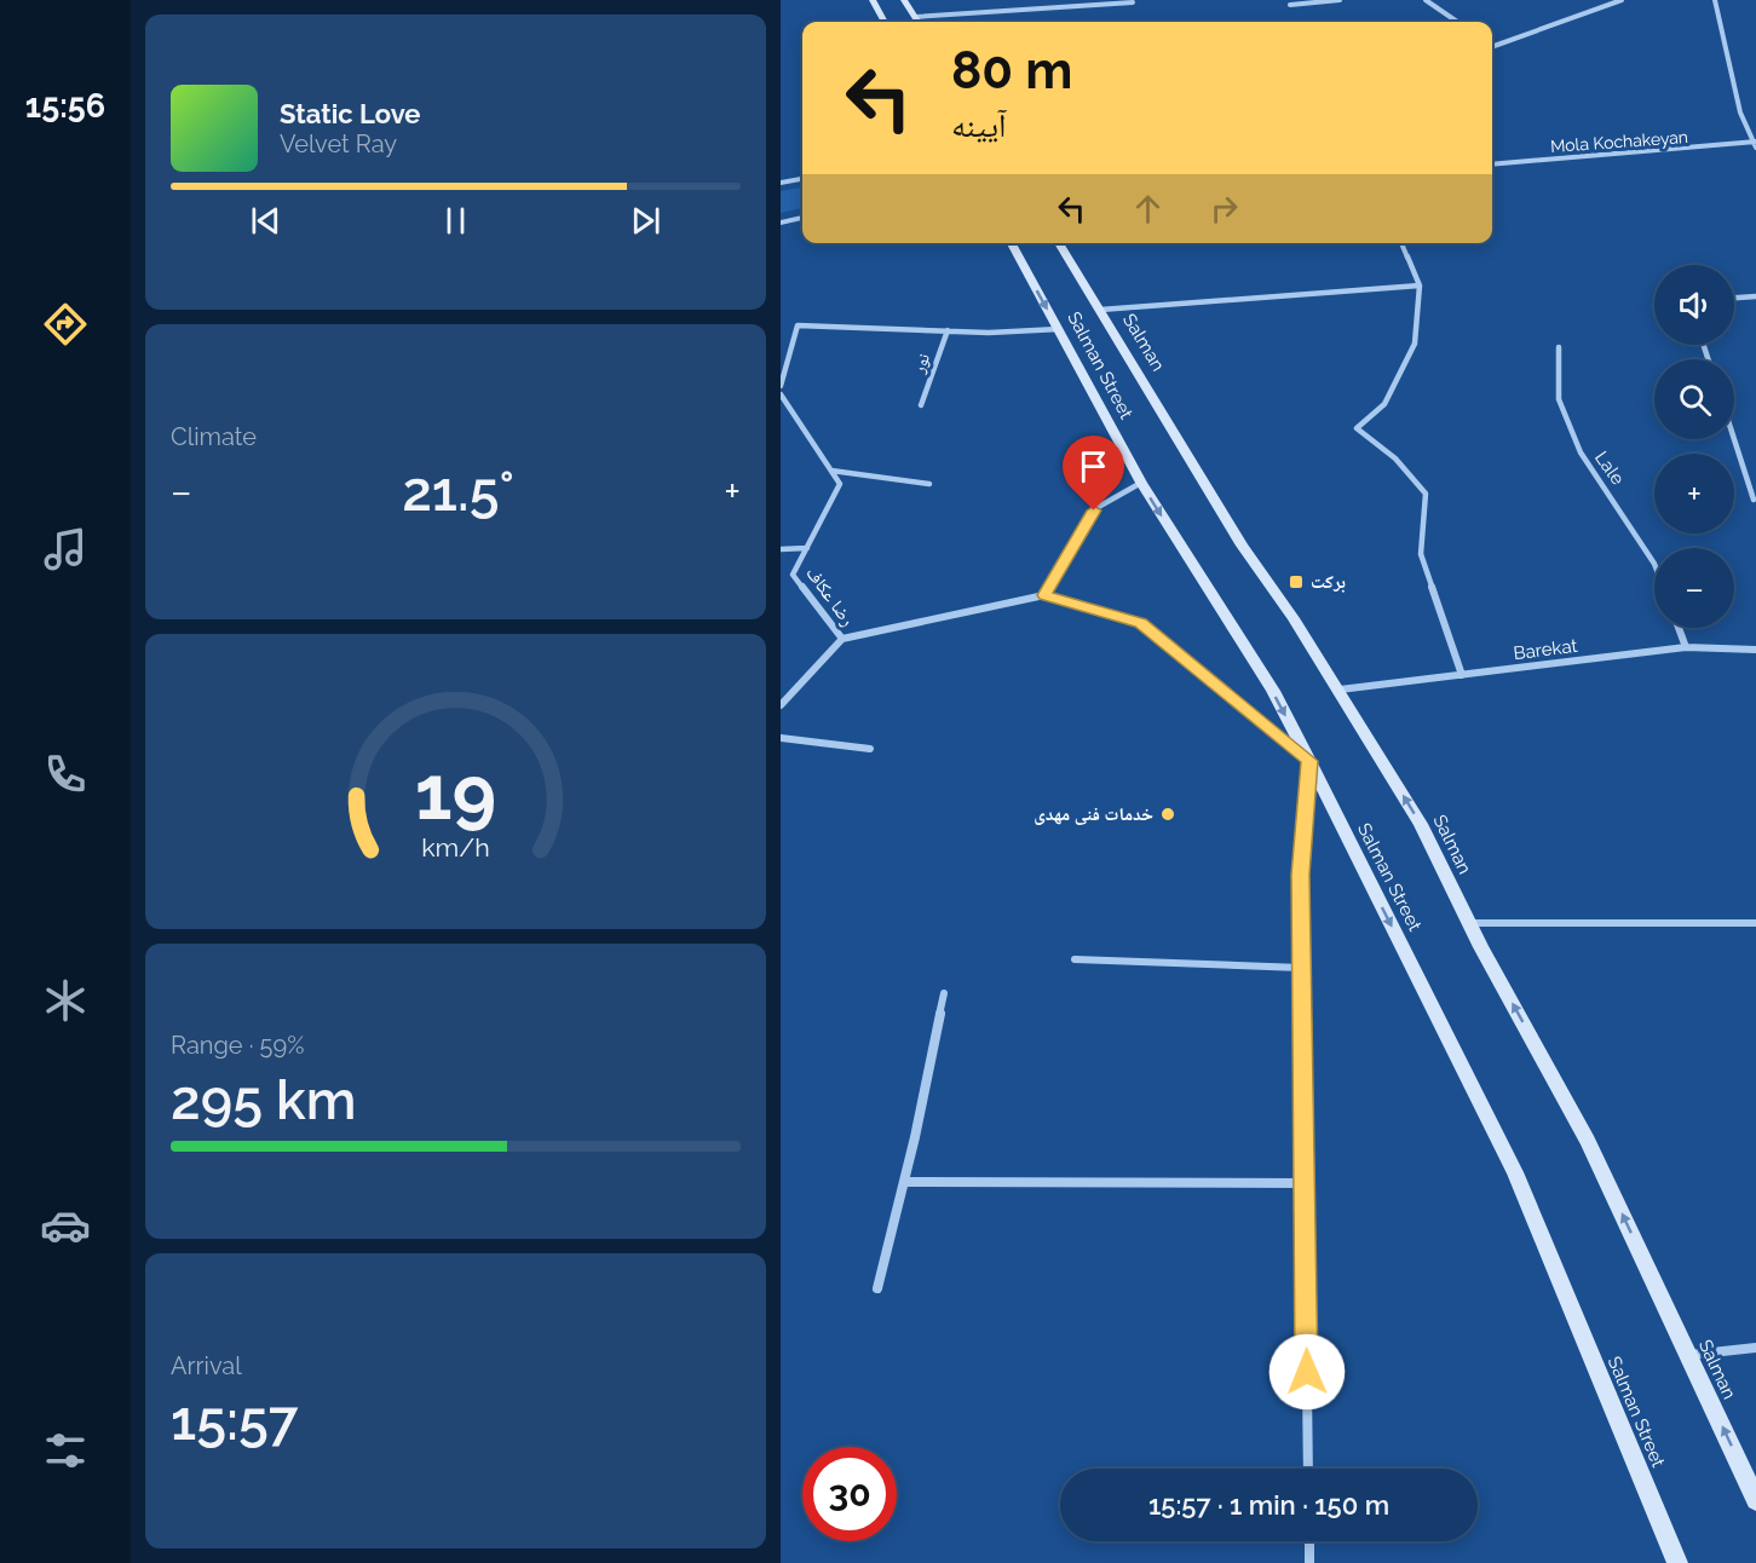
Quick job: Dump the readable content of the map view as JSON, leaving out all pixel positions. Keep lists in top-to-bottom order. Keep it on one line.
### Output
{"streets":{"main road":["Salman","Salman Street"],"street":["Mola Kochakeyan","نور","Lale","رضا عکاف","Barekat"]},"crossings":[["Salman","Barekat"]],"one_way":["Salman","Salman Street"],"places":{"transit":["برکت"],"other":["خدمات فنی مهدی"]},"page":{"tabs":"15:56","turn":["80 m","آیینه"],"song":["Static Love","Velvet Ray"],"map_buttons":["+","−"],"tile":["Climate",["Range · 59%","295 km"],["Arrival","15:57"]],"heat":["−","21.5°","+"],"limit":"30","trip":"15:57 · 1 min · 150 m","gauge":["19","km/h"]}}
